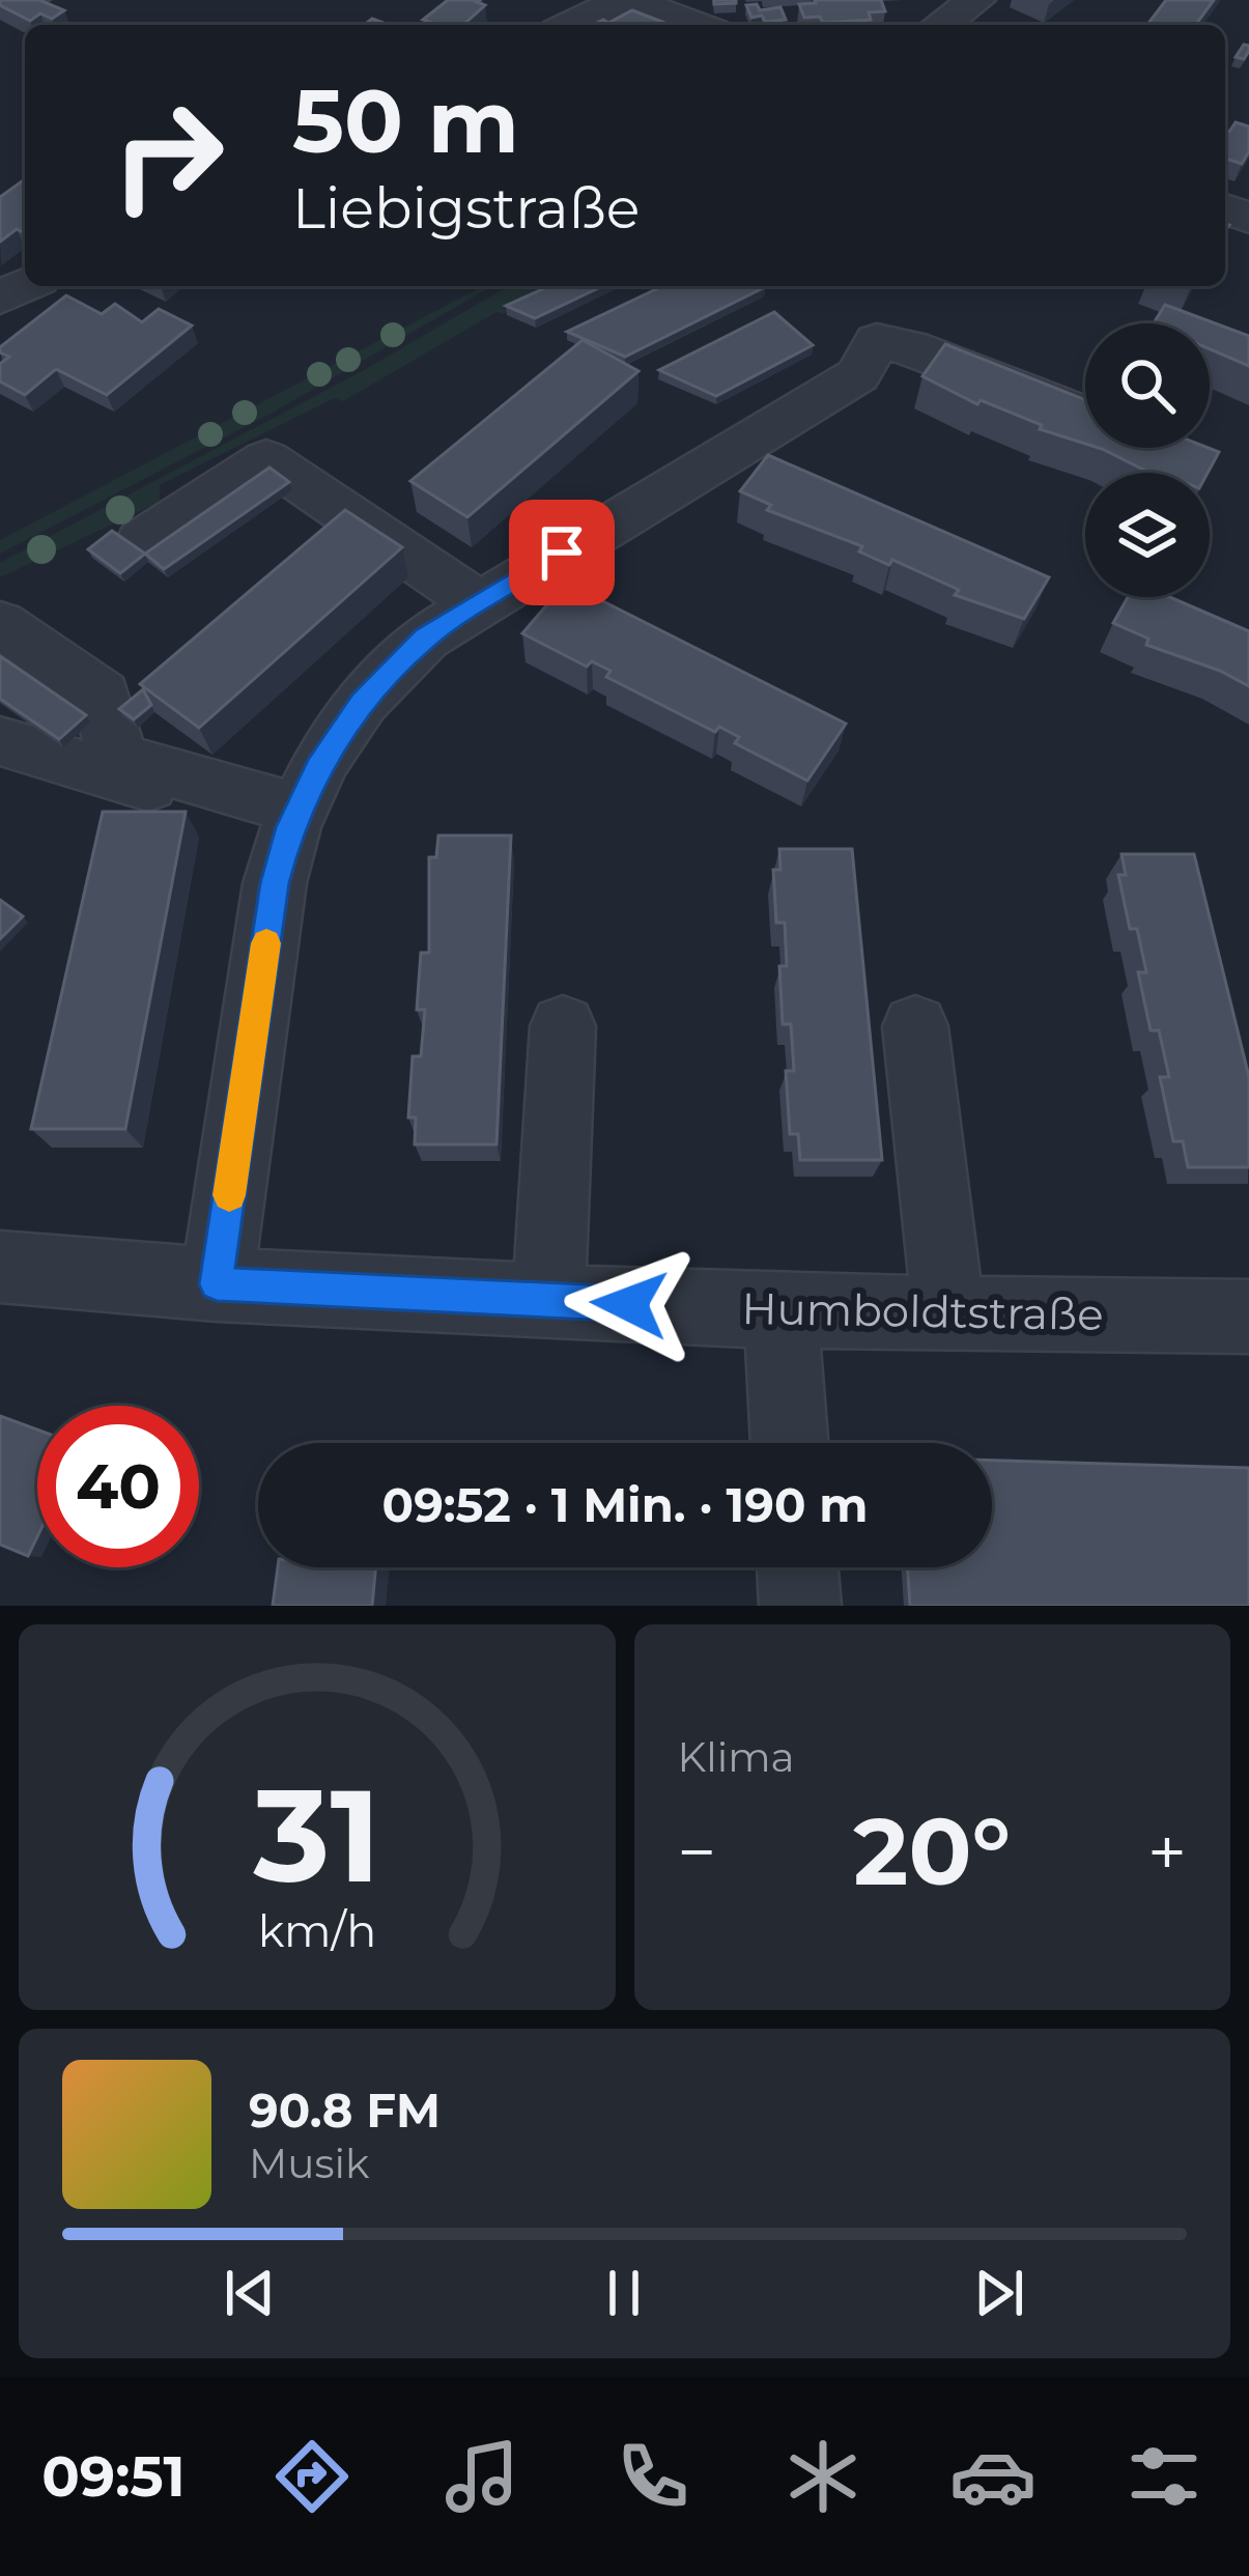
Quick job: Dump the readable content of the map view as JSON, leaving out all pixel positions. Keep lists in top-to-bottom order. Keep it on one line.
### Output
{"streets":{"street":["Humboldtstraße"]},"page":{"turn":["50 m","Liebigstraße"],"limit":"40","trip":"09:52 · 1 Min. · 190 m","tile":"Klima","heat":["−","20°","+"],"song":["90.8 FM","Musik"],"tabs":"09:51","gauge":["31","km/h"]}}
